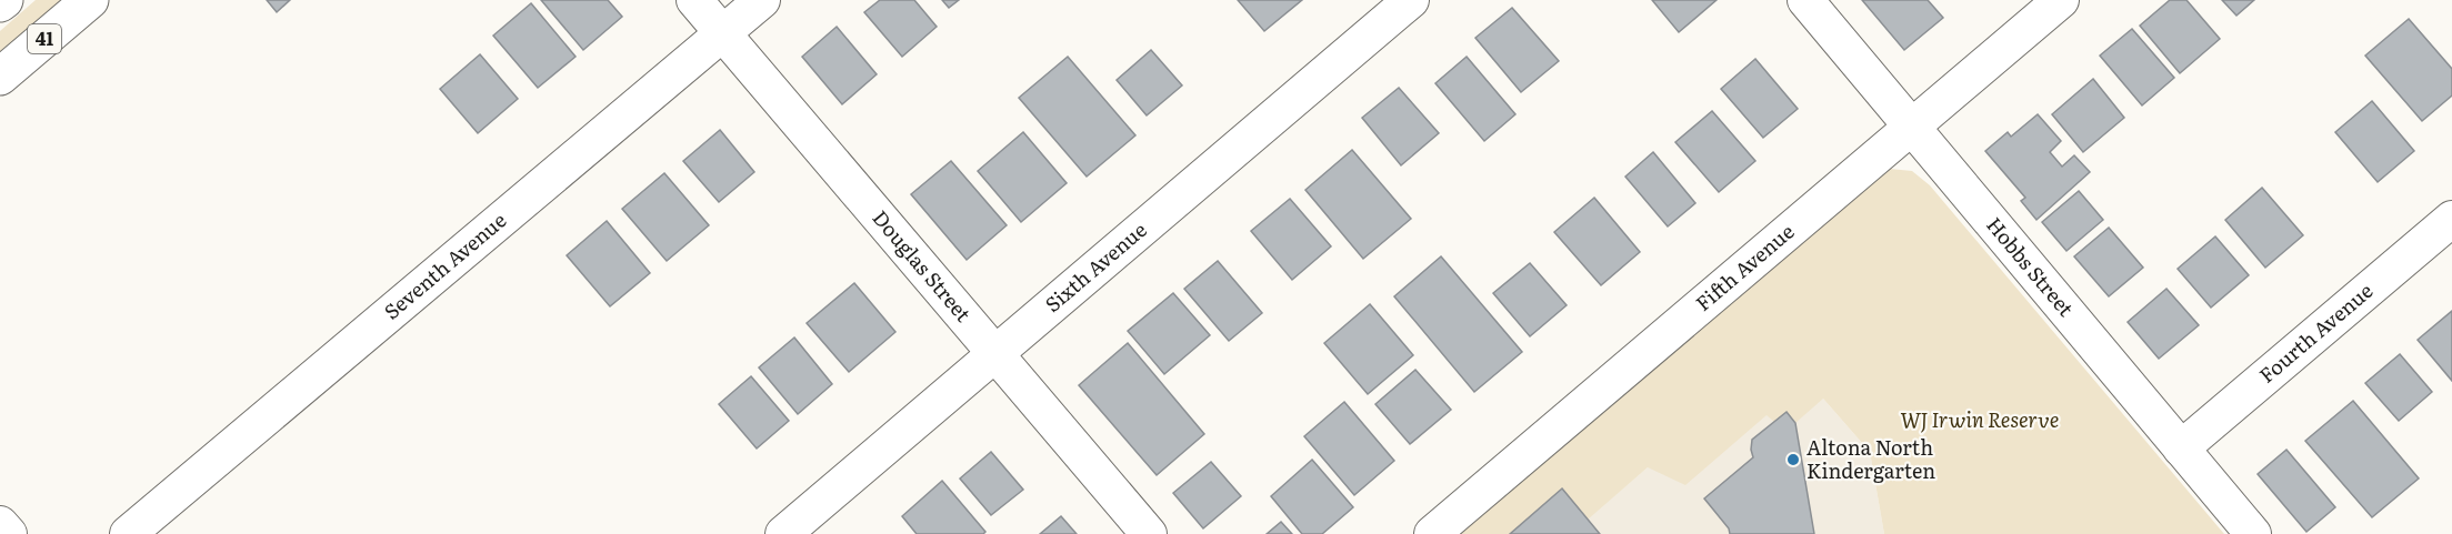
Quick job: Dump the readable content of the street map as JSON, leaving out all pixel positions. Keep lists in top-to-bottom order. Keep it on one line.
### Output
{"streets":{"main road":["41"],"street":["Douglas Street","Fifth Avenue","Hobbs Street","Seventh Avenue","Sixth Avenue","Fourth Avenue"]},"crossings":[["Douglas Street","Seventh Avenue"],["Douglas Street","Sixth Avenue"],["Fifth Avenue","Hobbs Street"],["Hobbs Street","Fourth Avenue"]],"parks":["WJ Irwin Reserve"],"places":["Altona North Kindergarten"]}
